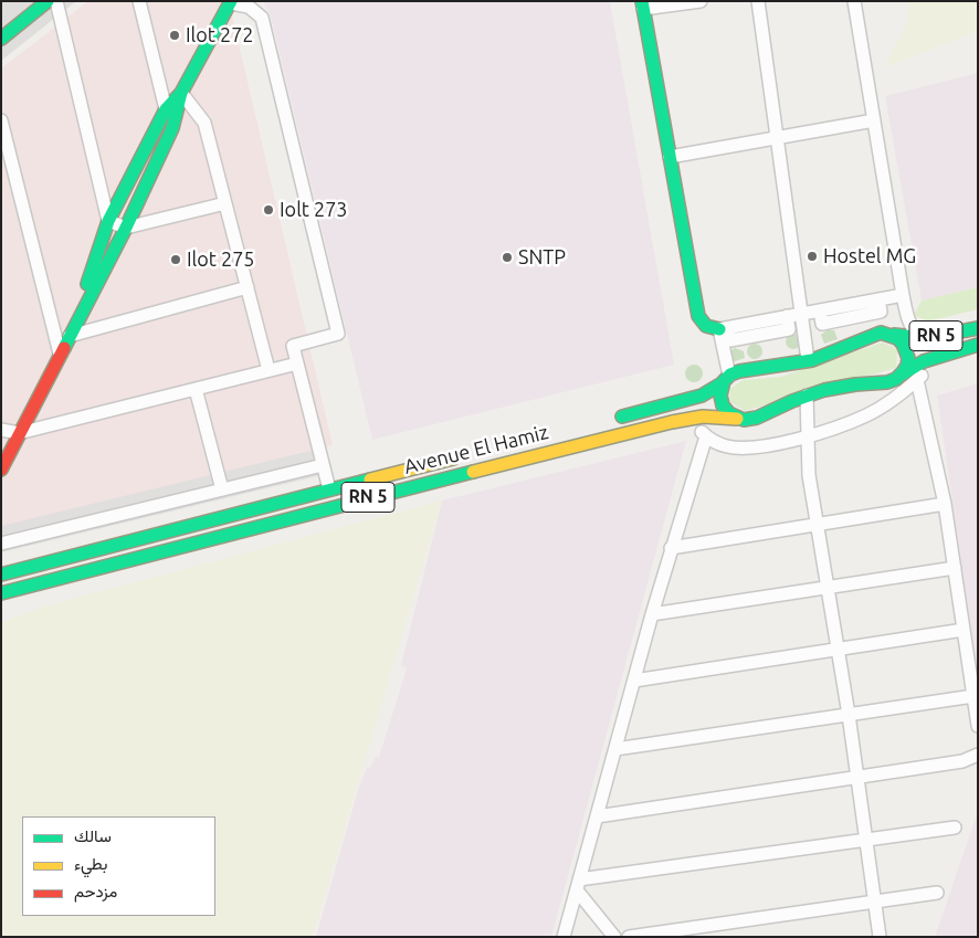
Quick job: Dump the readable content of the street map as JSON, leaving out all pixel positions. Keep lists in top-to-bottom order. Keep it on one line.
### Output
{"streets":{"main road":["RN 5","Avenue El Hamiz"]},"crossings":[["RN 5","Avenue El Hamiz"]],"places":["Ilot 272","Iolt 273","Hostel MG","SNTP","Ilot 275"],"legend":["سالك","بطيء","مزدحم"]}
